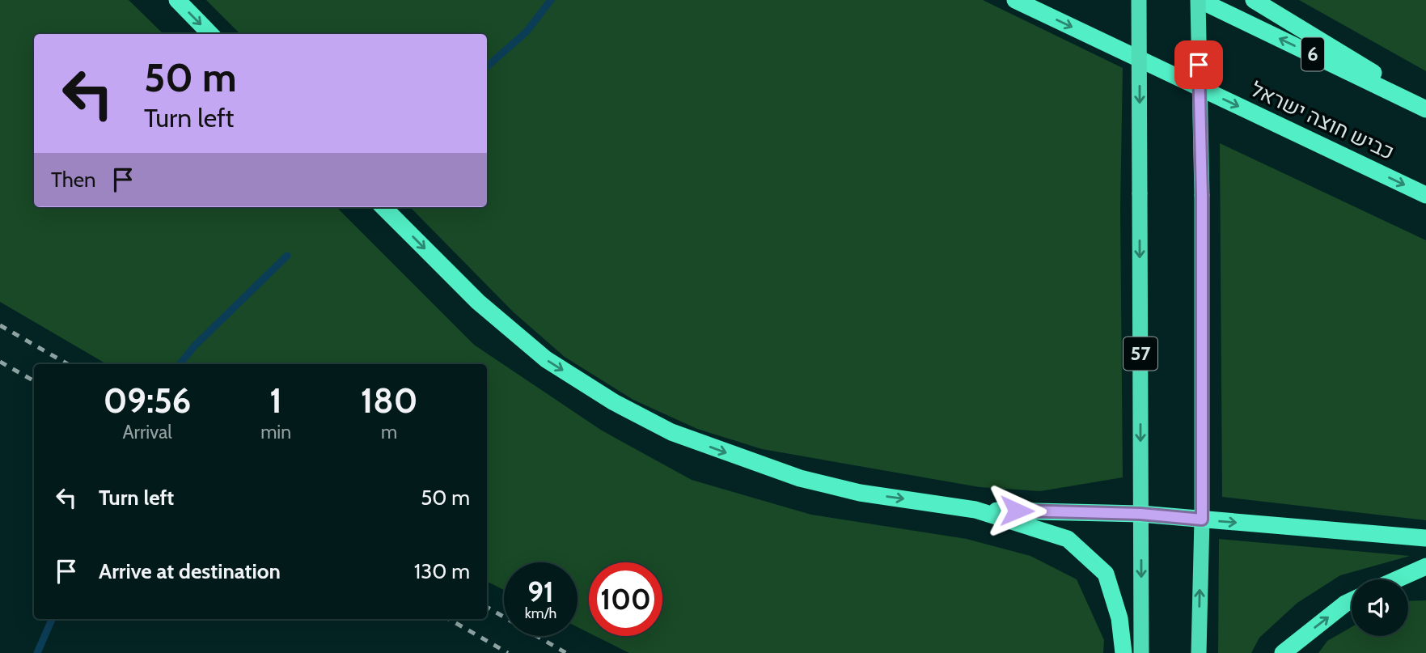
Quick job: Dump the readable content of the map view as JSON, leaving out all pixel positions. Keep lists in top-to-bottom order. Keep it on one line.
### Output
{"streets":{"highway":["6","כביש חוצה ישראל","57"]},"page":{"turn":["50 m","Turn left"],"then":"Then","eta":["09:56","Arrival","1","min","180","m"],"list":[{"name":"Turn left","value":"50 m"},{"name":"Arrive at destination","value":"130 m"}],"speed":"91 km/h","limit":"100"}}
